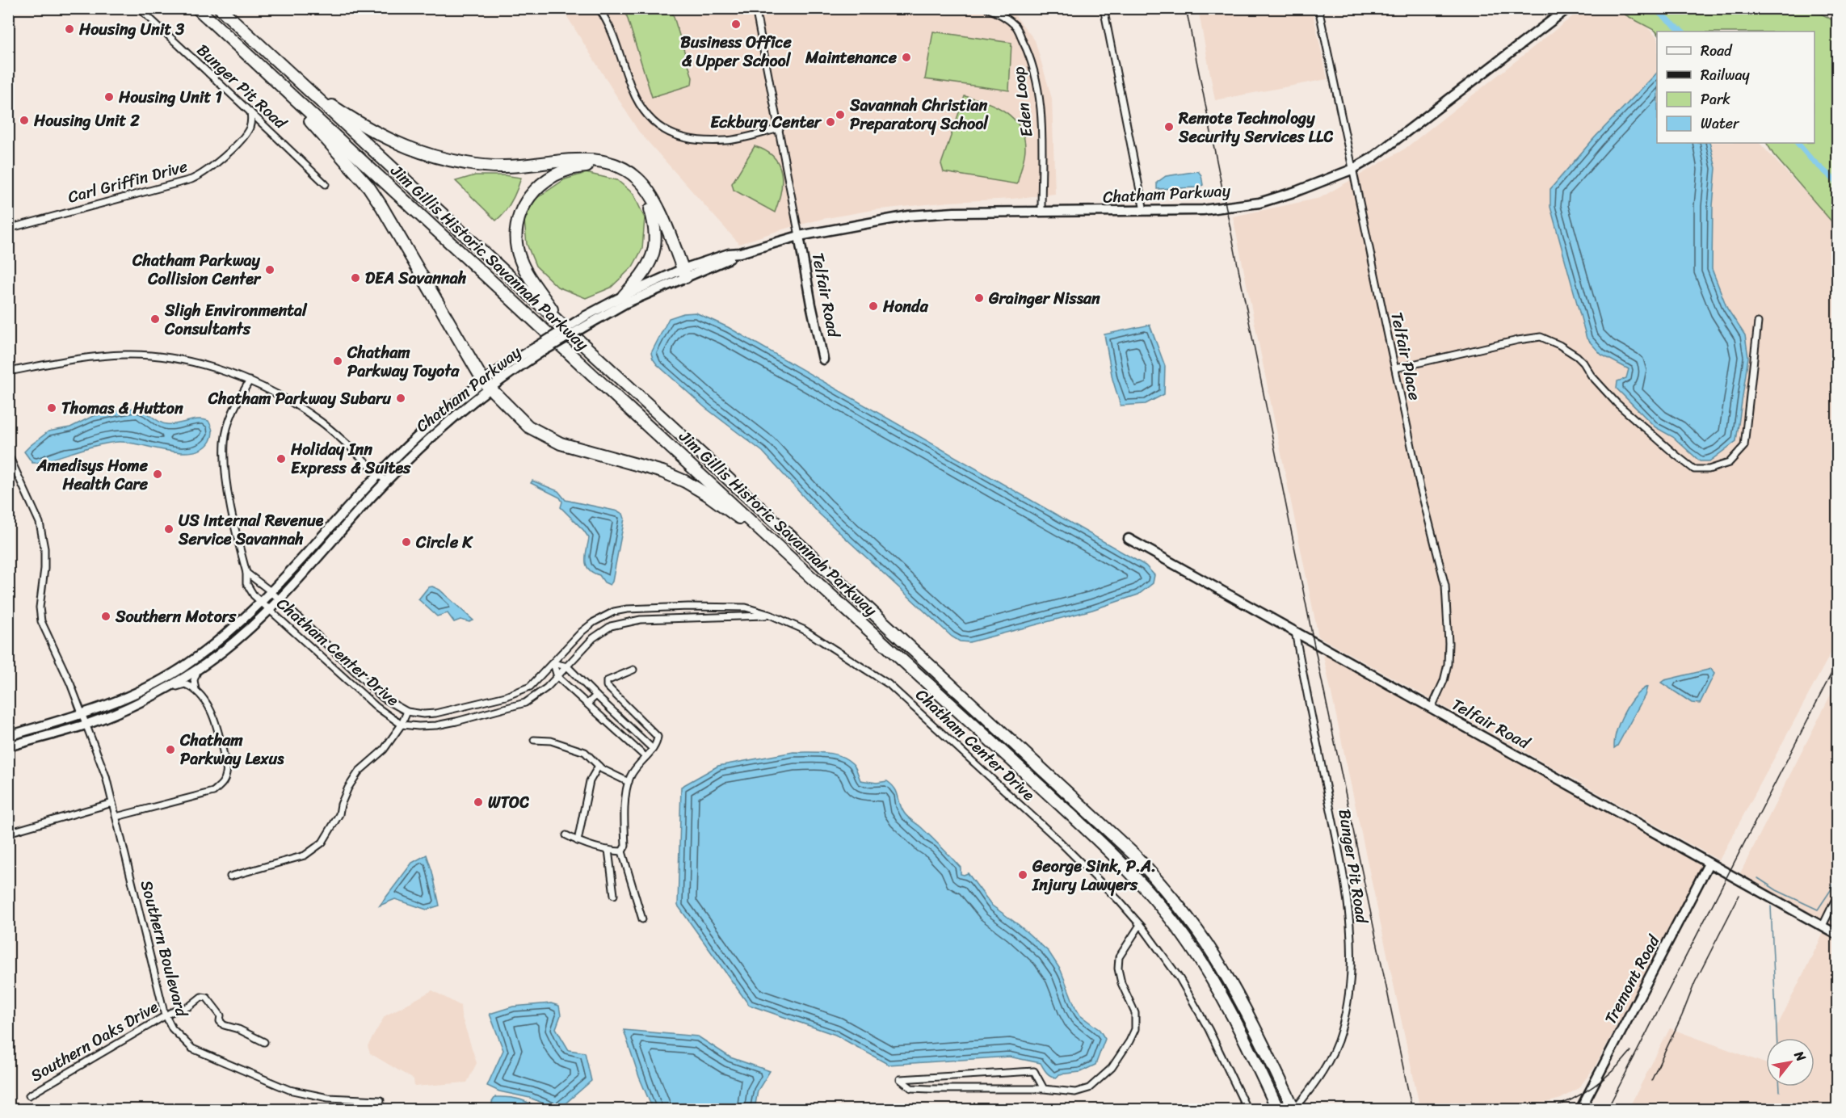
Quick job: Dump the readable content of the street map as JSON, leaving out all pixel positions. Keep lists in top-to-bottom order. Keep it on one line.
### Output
{"streets":{"highway":["Jim Gillis Historic Savannah Parkway"],"main road":["Chatham Parkway","Telfair Road","Tremont Road"],"street":["Bunger Pit Road","Eden Loop","Carl Griffin Drive","Telfair Place","Chatham Center Drive","Southern Boulevard","Southern Oaks Drive"]},"crossings":[["Bunger Pit Road","Carl Griffin Drive"],["Bunger Pit Road","Jim Gillis Historic Savannah Parkway"],["Bunger Pit Road","Telfair Road"],["Eden Loop","Chatham Parkway"],["Chatham Parkway","Telfair Road"],["Chatham Parkway","Telfair Place"],["Chatham Parkway","Chatham Center Drive"],["Chatham Parkway","Southern Boulevard"],["Telfair Road","Telfair Place"],["Telfair Road","Tremont Road"],["Southern Boulevard","Southern Oaks Drive"]],"places":["Business Office & Upper School","Housing Unit 3","Maintenance","Housing Unit 1","Savannah Christian Preparatory School","Housing Unit 2","Eckburg Center","Remote Technology Security Services LLC","Chatham Parkway Collision Center","DEA Savannah","Grainger Nissan","Honda","Sligh Environmental Consultants","Chatham Parkway Toyota","Chatham Parkway Subaru","Thomas & Hutton","Holiday Inn Express & Suites","Amedisys Home Health Care","US Internal Revenue Service Savannah","Circle K","Southern Motors","Chatham Parkway Lexus","WTOC","George Sink, P.A. Injury Lawyers"],"legend":["Road","Railway","Park","Water"],"north":"top right"}
